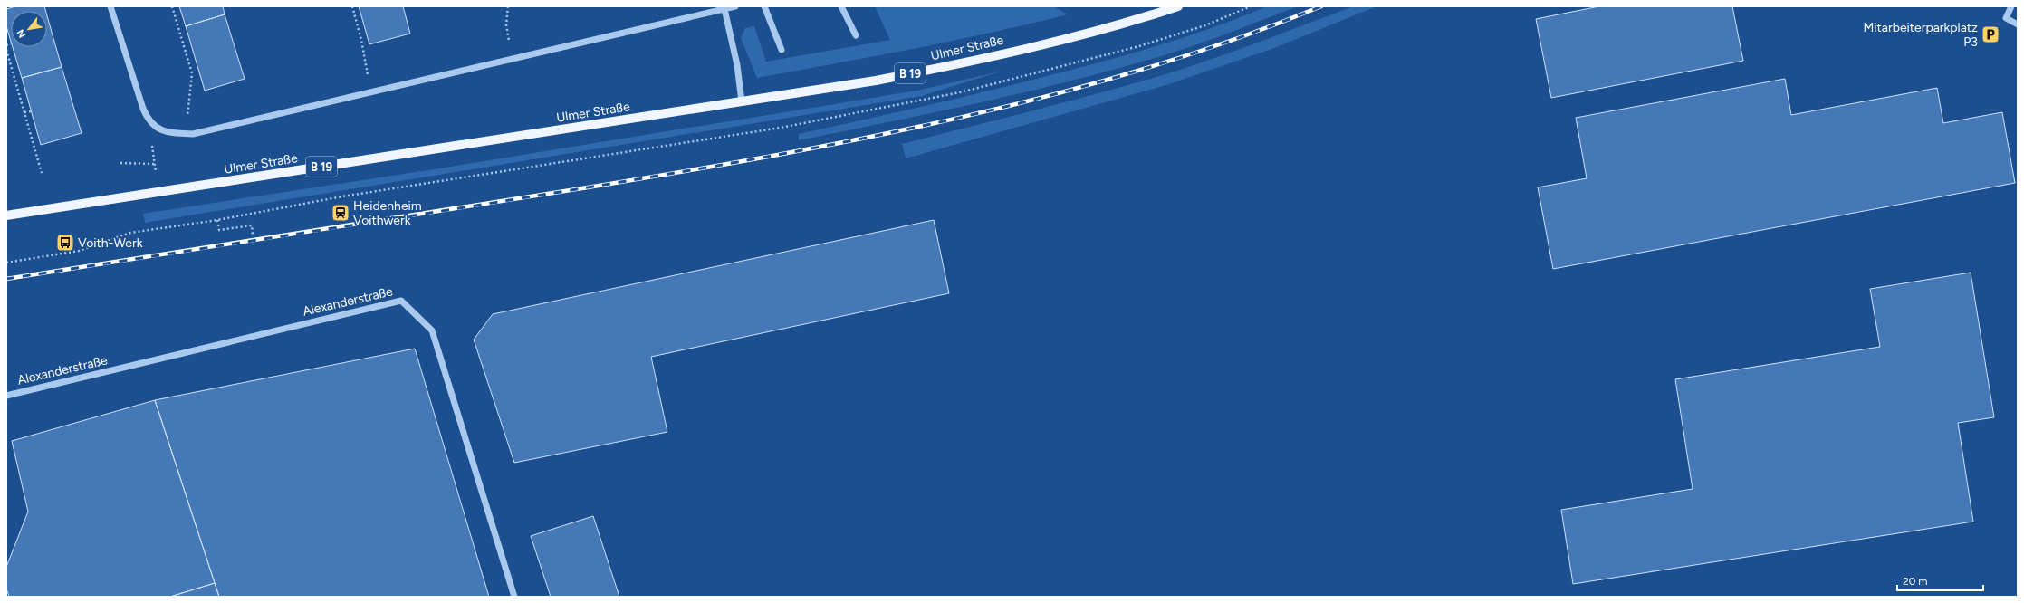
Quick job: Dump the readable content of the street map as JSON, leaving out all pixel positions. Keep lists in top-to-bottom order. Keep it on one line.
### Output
{"streets":{"main road":["Ulmer Straße","B 19"],"lane":["Alexanderstraße"]},"places":{"parking":["Mitarbeiterparkplatz P3"],"station":["Heidenheim Voithwerk"],"bus stop":["Voith-Werk"]},"scale_bar":"20 m","north":"bottom left"}
